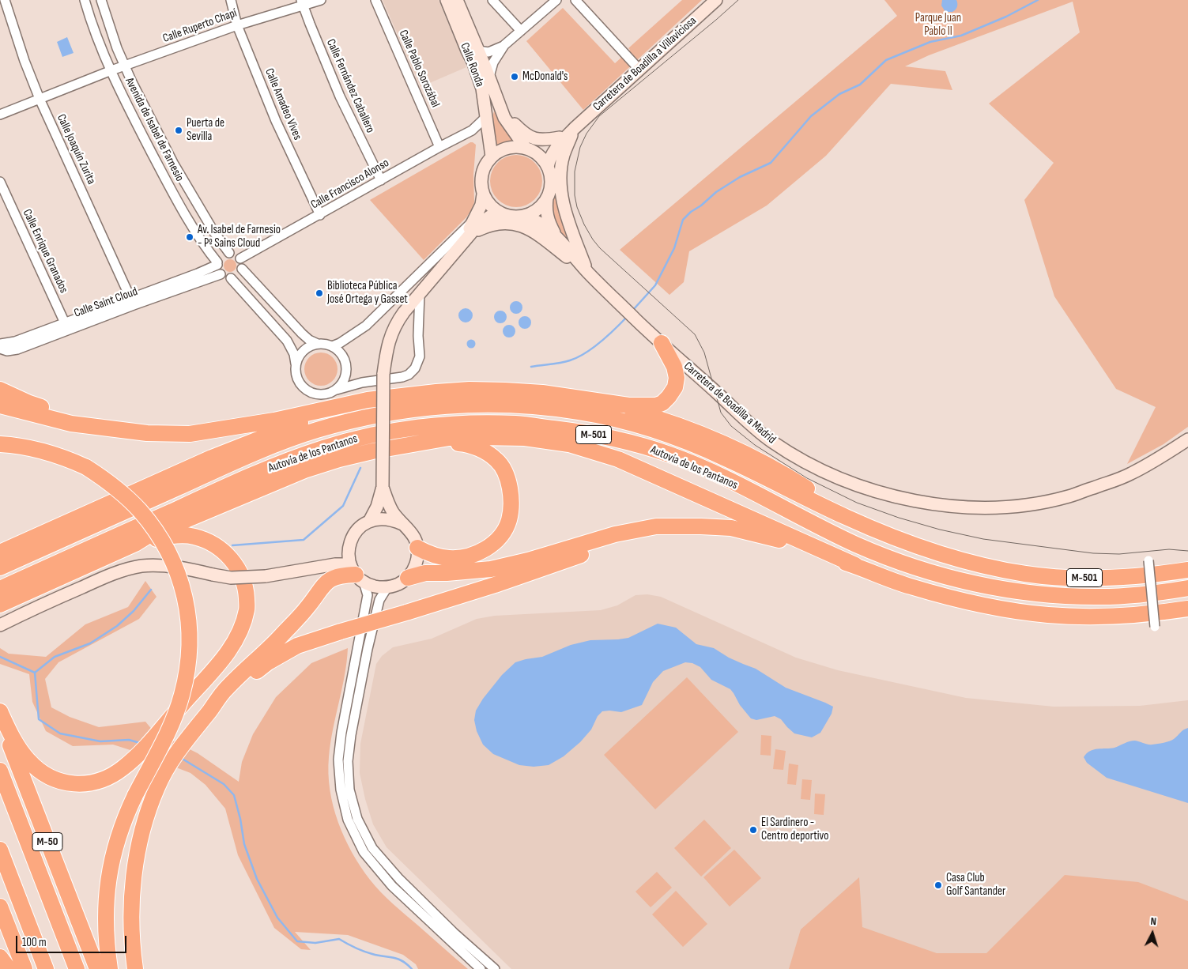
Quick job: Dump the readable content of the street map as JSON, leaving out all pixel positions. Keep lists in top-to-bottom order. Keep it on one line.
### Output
{"streets":{"highway":["M-501","Autovía de los Pantanos","M-50"],"street":["Calle Ruperto Chapí","Carretera de Boadilla a Villaviciosa","Calle Ronda","Calle Pablo Sorozábal","Calle Fernández Caballero","Calle Amadeo Vives","Avenida de Isabel de Farnesio","Calle Joaquín Zurita","Calle Francisco Alonso","Calle Enrique Granados","Calle Saint Cloud","Carretera de Boadilla a Madrid"]},"crossings":[["Calle Ruperto Chapí","Calle Fernández Caballero"],["Calle Ruperto Chapí","Calle Amadeo Vives"],["Calle Ruperto Chapí","Avenida de Isabel de Farnesio"],["Calle Ruperto Chapí","Calle Joaquín Zurita"],["Carretera de Boadilla a Villaviciosa","Calle Ronda"],["Carretera de Boadilla a Villaviciosa","Carretera de Boadilla a Madrid"],["Calle Ronda","Calle Francisco Alonso"],["Calle Ronda","Carretera de Boadilla a Madrid"],["Calle Pablo Sorozábal","Calle Francisco Alonso"],["Calle Fernández Caballero","Calle Francisco Alonso"],["Calle Amadeo Vives","Calle Francisco Alonso"],["Avenida de Isabel de Farnesio","Calle Francisco Alonso"],["Avenida de Isabel de Farnesio","Calle Saint Cloud"],["Calle Joaquín Zurita","Calle Saint Cloud"],["Calle Francisco Alonso","Calle Saint Cloud"],["Calle Enrique Granados","Calle Saint Cloud"]],"parks":["Parque Juan Pablo II"],"places":["McDonald's","Puerta de Sevilla","Av. Isabel de Farnesio - Pº Sains Cloud","Biblioteca Pública José Ortega y Gasset","El Sardinero - Centro deportivo","Casa Club Golf Santander"],"scale_bar":"100 m","north":"top"}
